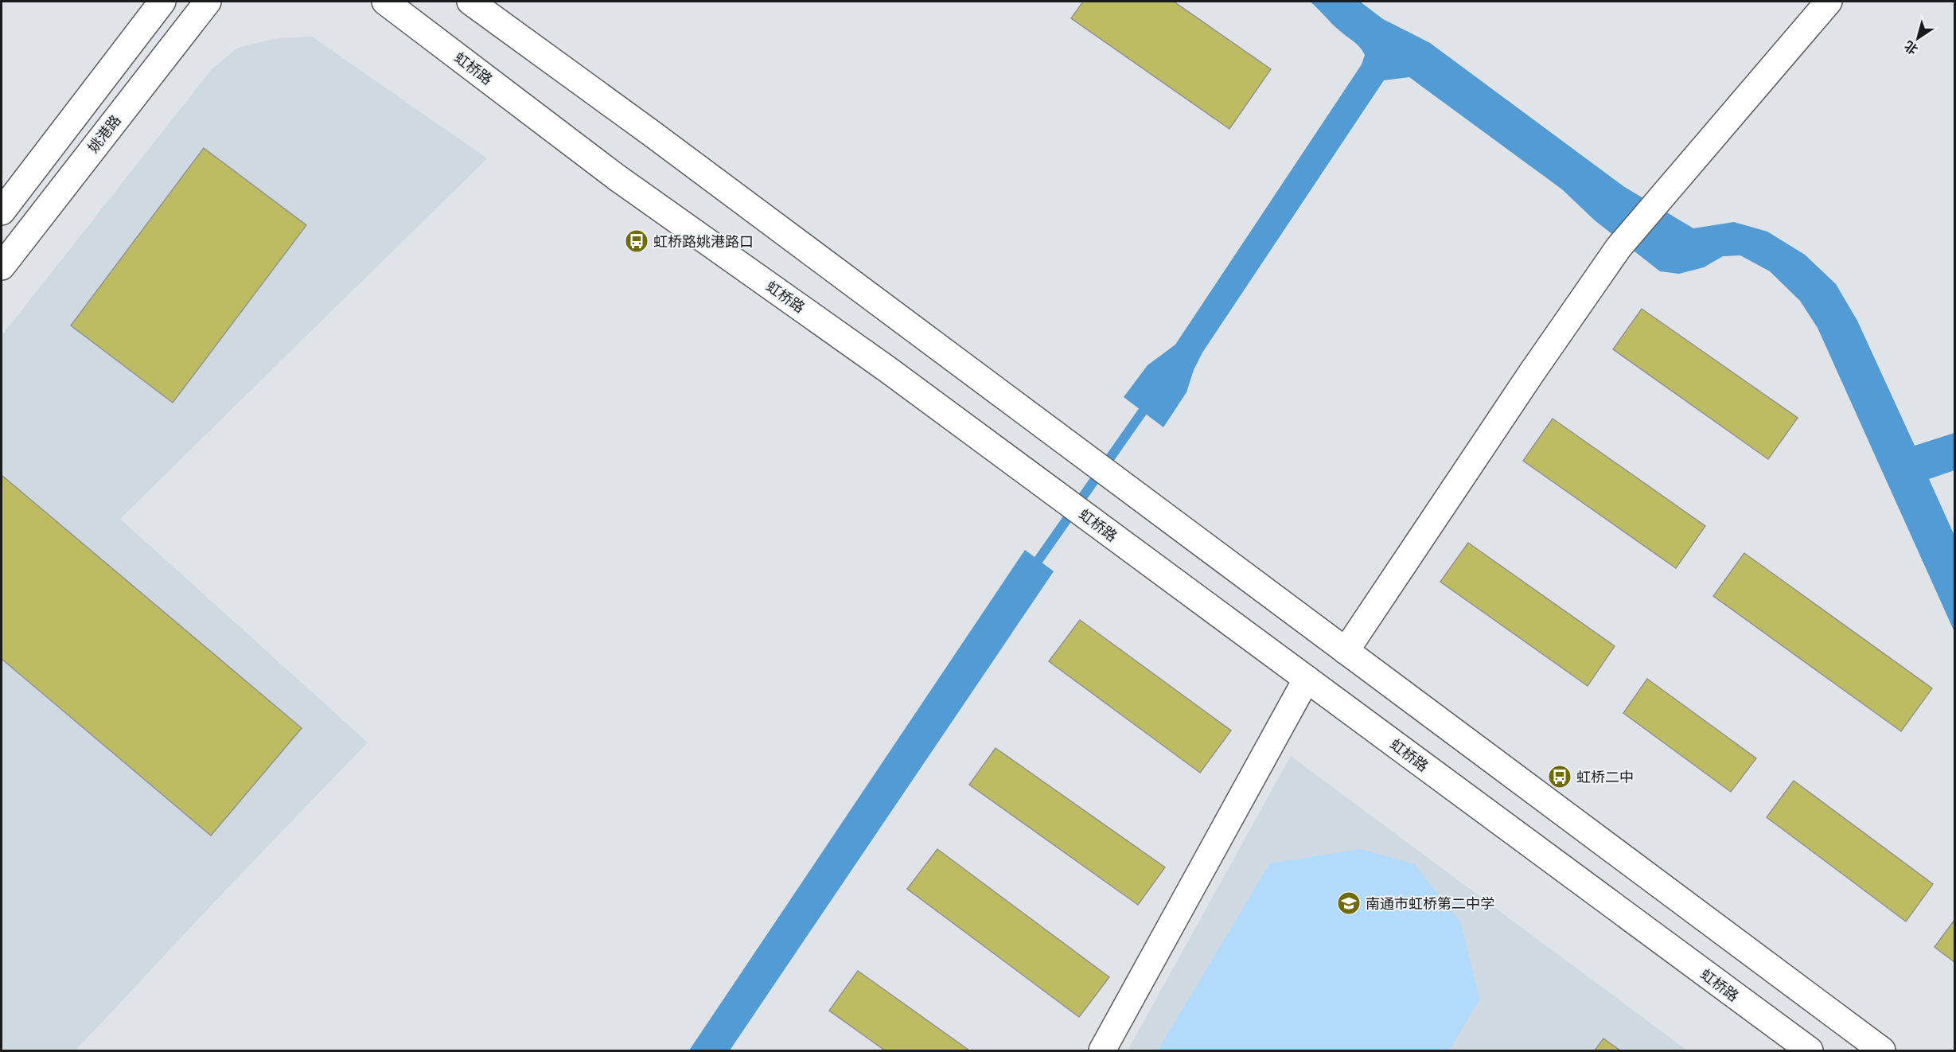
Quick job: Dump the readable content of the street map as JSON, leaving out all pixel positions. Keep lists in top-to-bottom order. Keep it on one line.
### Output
{"streets":{"main road":["虹桥路","姚港路"]},"places":{"bus stop":["虹桥路姚港路口","虹桥二中"],"school or university":["南通市虹桥第二中学"]},"north":"bottom left"}
